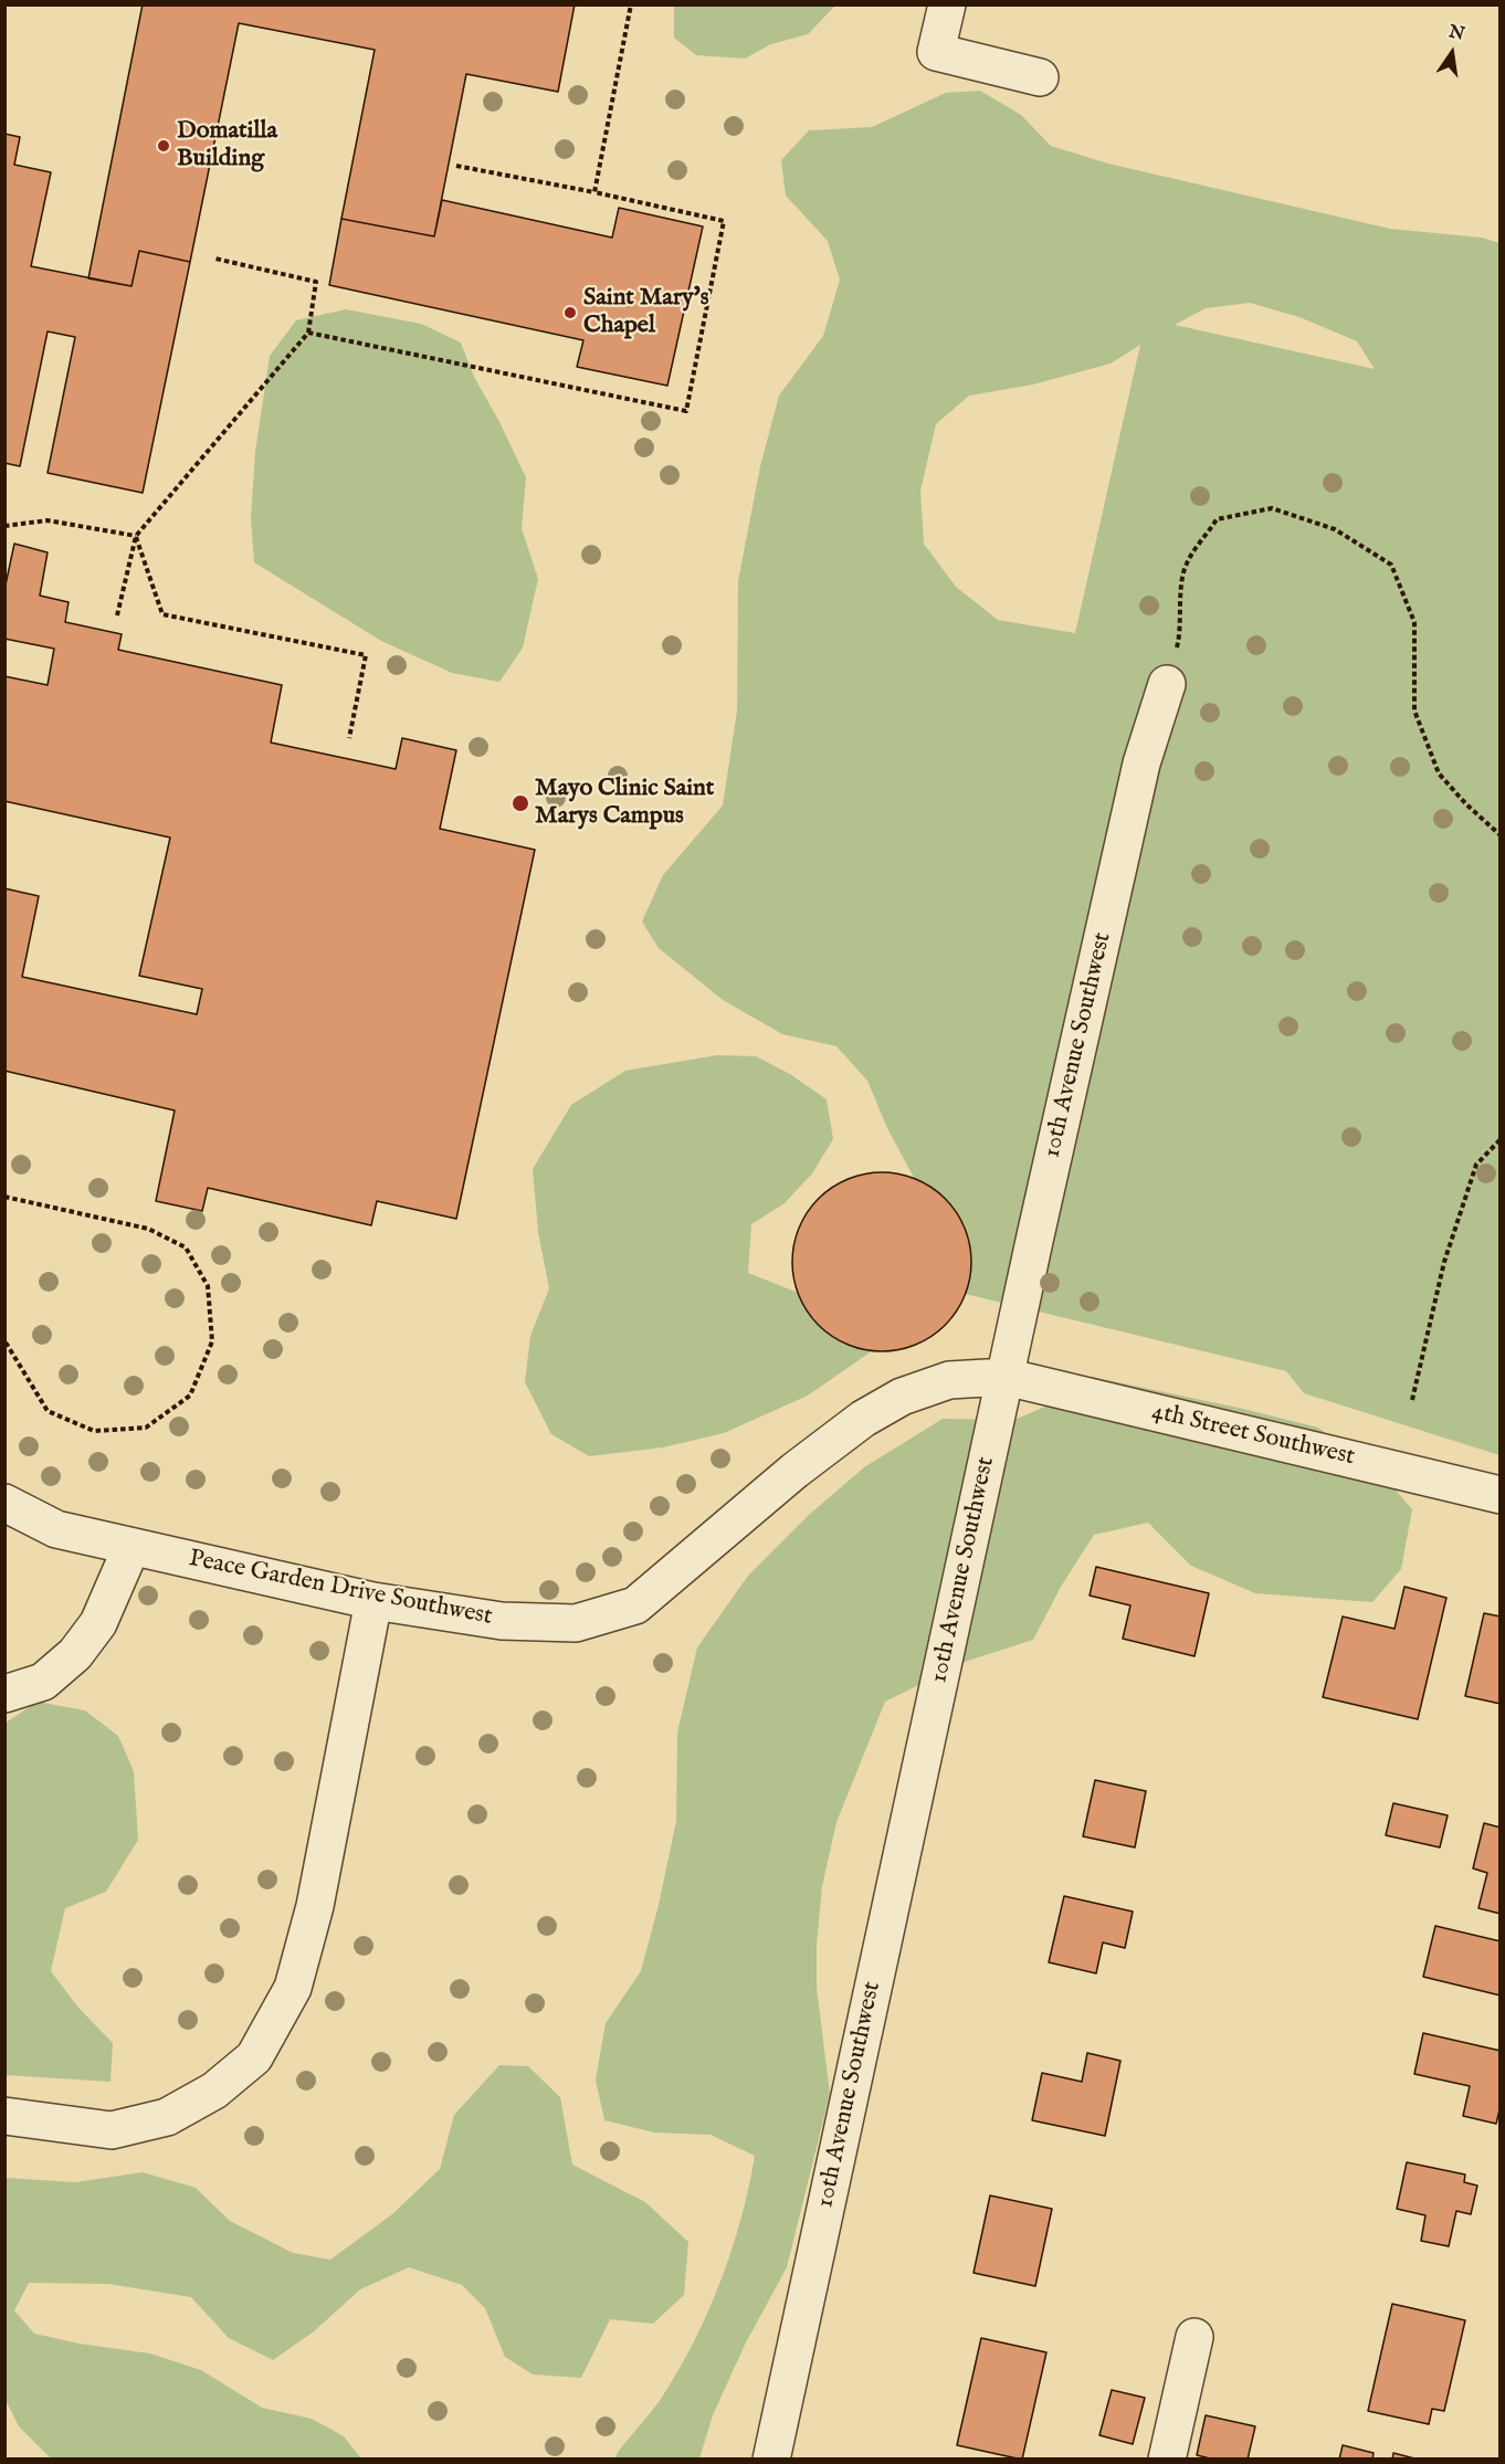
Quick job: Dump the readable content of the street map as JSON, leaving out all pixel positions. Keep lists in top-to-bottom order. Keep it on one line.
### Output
{"streets":{"street":["10th Avenue Southwest","4th Street Southwest","Peace Garden Drive Southwest"]},"crossings":[["10th Avenue Southwest","4th Street Southwest"],["10th Avenue Southwest","Peace Garden Drive Southwest"],["4th Street Southwest","Peace Garden Drive Southwest"]],"places":["Domatilla Building","Saint Mary's Chapel","Mayo Clinic Saint Marys Campus"],"north":"top"}
